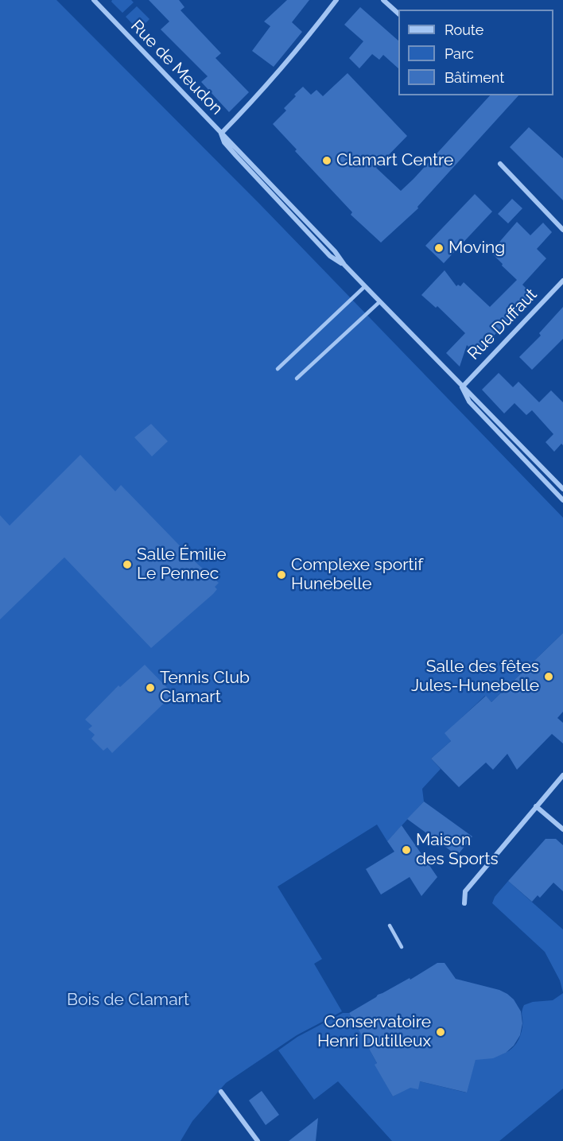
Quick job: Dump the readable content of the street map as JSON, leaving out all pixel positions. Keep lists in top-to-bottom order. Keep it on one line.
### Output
{"streets":{"street":["Rue de Meudon","Rue Duffaut"]},"crossings":[["Rue de Meudon","Rue Duffaut"]],"parks":["Bois de Clamart"],"places":["Clamart Centre","Moving","Salle Émilie Le Pennec","Complexe sportif Hunebelle","Salle des fêtes Jules-Hunebelle","Tennis Club Clamart","Maison des Sports","Conservatoire Henri Dutilleux"],"legend":["Route","Parc","Bâtiment"]}
